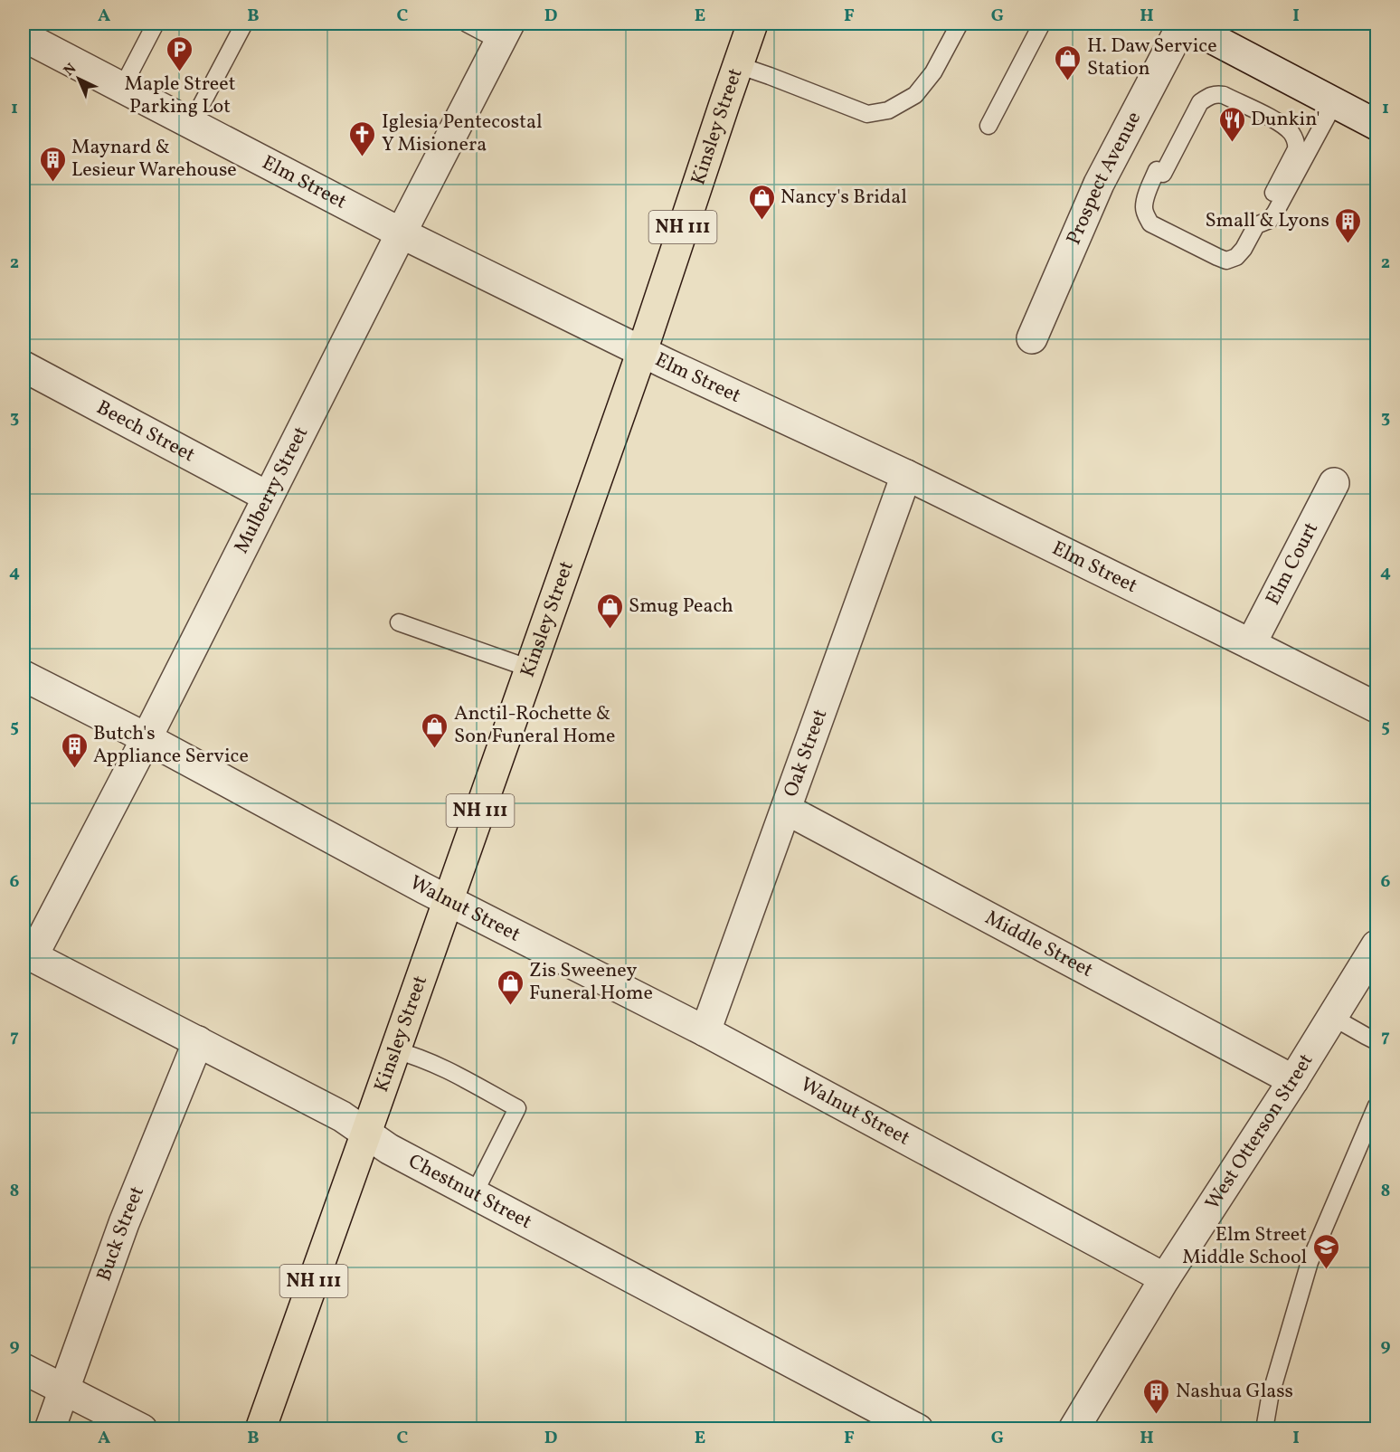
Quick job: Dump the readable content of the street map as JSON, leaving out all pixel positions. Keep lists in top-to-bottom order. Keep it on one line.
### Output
{"streets":{"main road":["Kinsley Street","NH 111"],"street":["Prospect Avenue","Elm Street","Beech Street","Mulberry Street","Elm Court","Oak Street","Walnut Street","Middle Street","West Otterson Street","Chestnut Street","Buck Street"]},"crossings":[["Kinsley Street","Elm Street"],["Kinsley Street","Walnut Street"],["Kinsley Street","Chestnut Street"],["Elm Street","Mulberry Street"],["Elm Street","Elm Court"],["Elm Street","Oak Street"],["Beech Street","Mulberry Street"],["Mulberry Street","Walnut Street"],["Mulberry Street","Chestnut Street"],["Oak Street","Walnut Street"],["Oak Street","Middle Street"],["Walnut Street","West Otterson Street"],["Middle Street","West Otterson Street"],["Chestnut Street","Buck Street"]],"places":{"parking":["Maple Street Parking Lot"],"shop":["H. Daw Service Station","Nancy's Bridal","Smug Peach","Anctil-Rochette & Son Funeral Home","Zis Sweeney Funeral Home"],"restaurant":["Dunkin'"],"church":["Iglesia Pentecostal Y Misionera"],"building":["Maynard & Lesieur Warehouse","Small & Lyons","Butch's Appliance Service","Nashua Glass"],"school or university":["Elm Street Middle School"]},"north":"top left","grid":{"columns":["A","B","C","D","E","F","G","H","I"],"rows":["1","2","3","4","5","6","7","8","9"]}}
